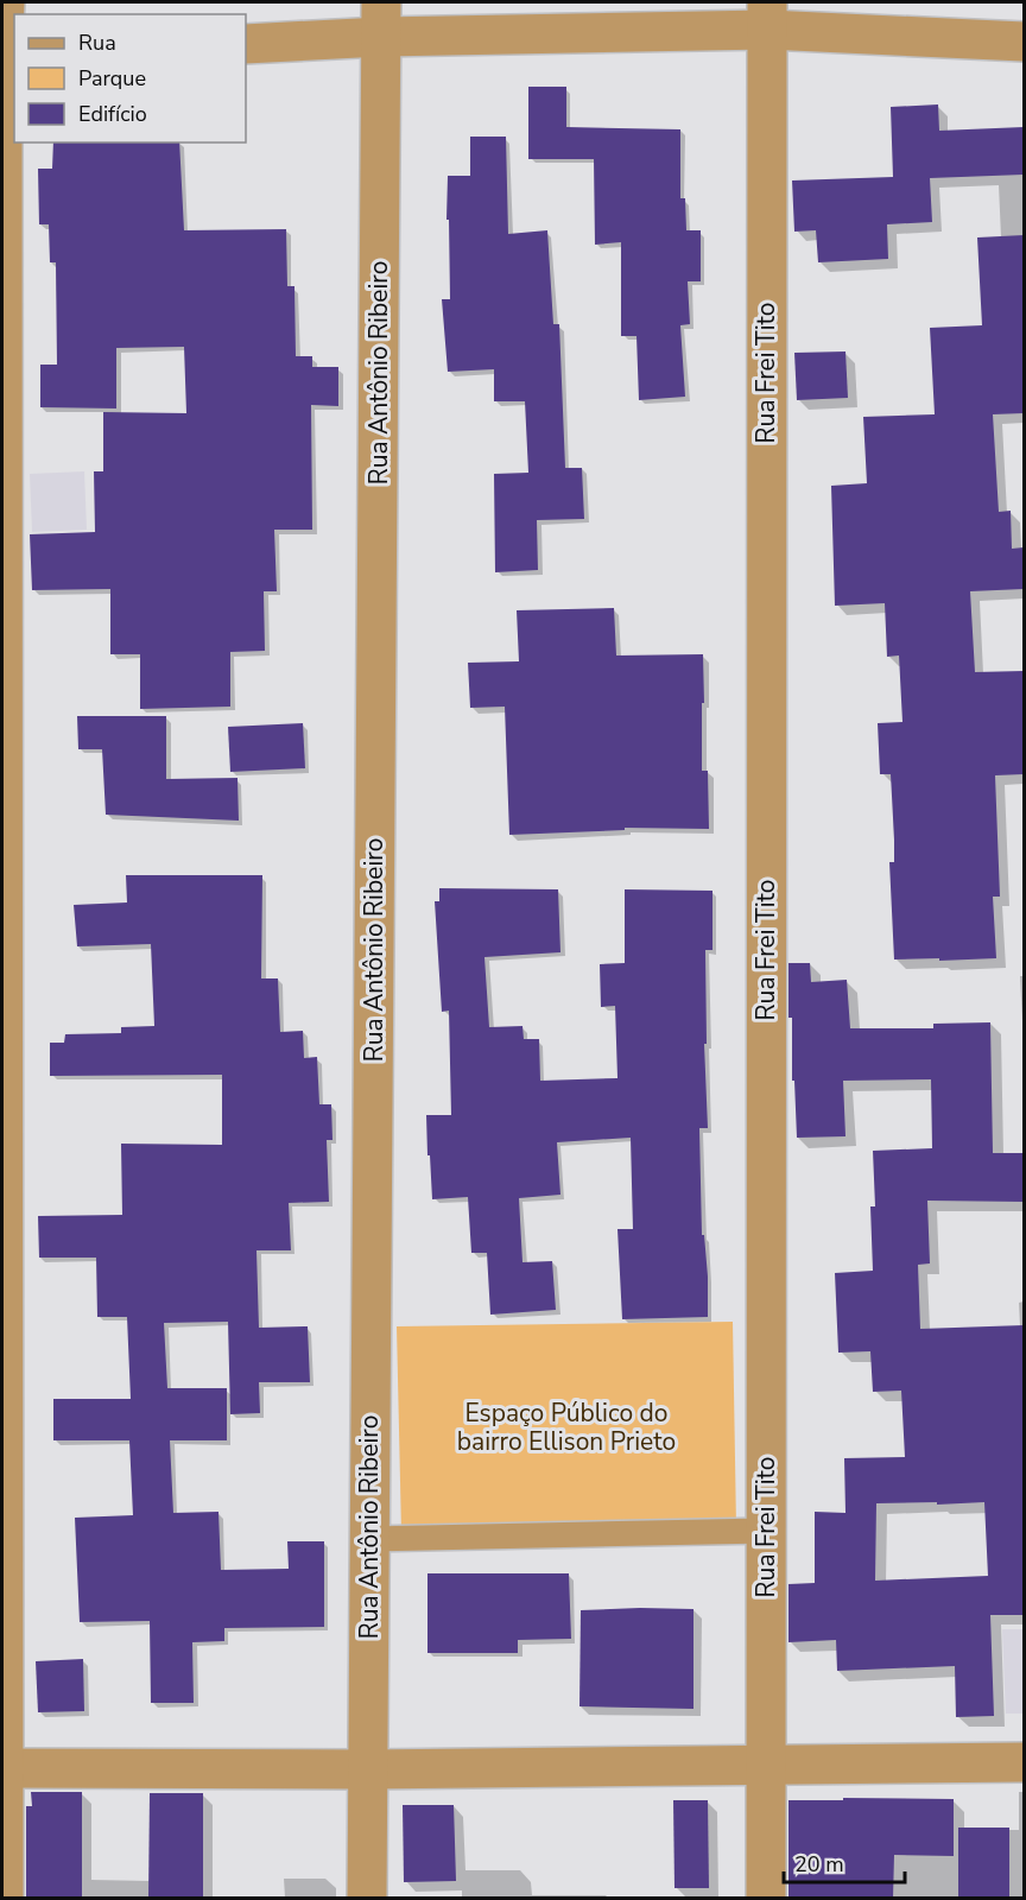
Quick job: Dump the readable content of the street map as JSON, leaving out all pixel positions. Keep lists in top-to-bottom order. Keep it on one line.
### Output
{"streets":{"street":["Rua Antônio Ribeiro","Rua Frei Tito"]},"parks":["Espaço Público do bairro Ellison Prieto"],"legend":["Rua","Parque","Edifício"],"scale_bar":"20 m"}
